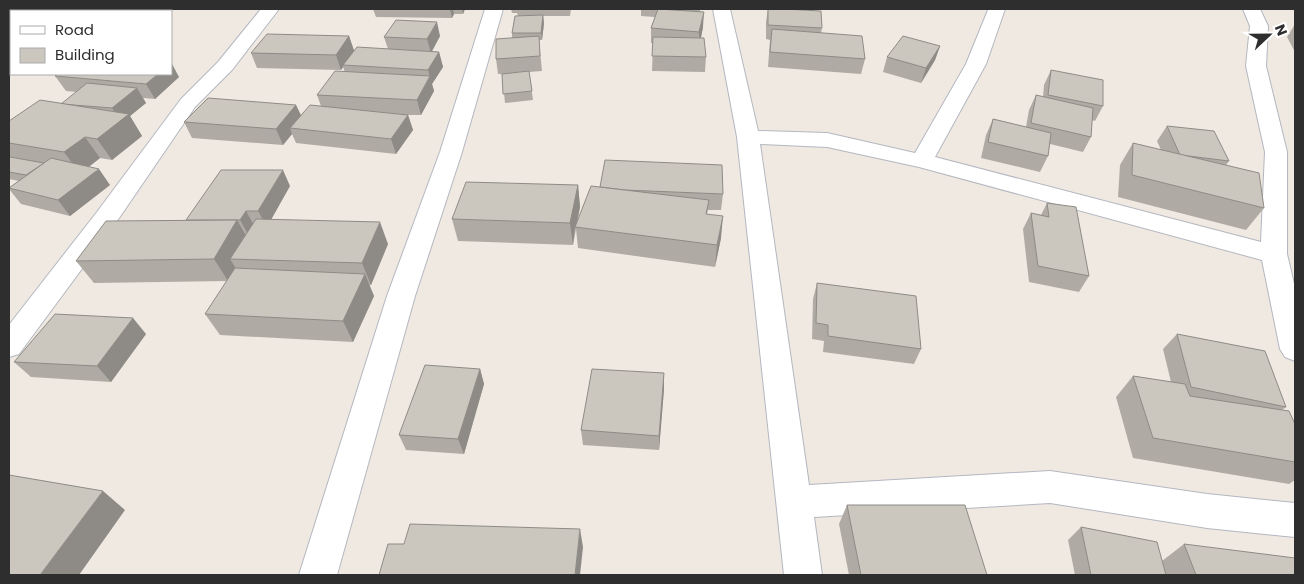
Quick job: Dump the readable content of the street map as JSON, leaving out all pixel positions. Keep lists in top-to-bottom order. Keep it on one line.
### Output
{"legend":["Road","Building"],"north":"right"}
